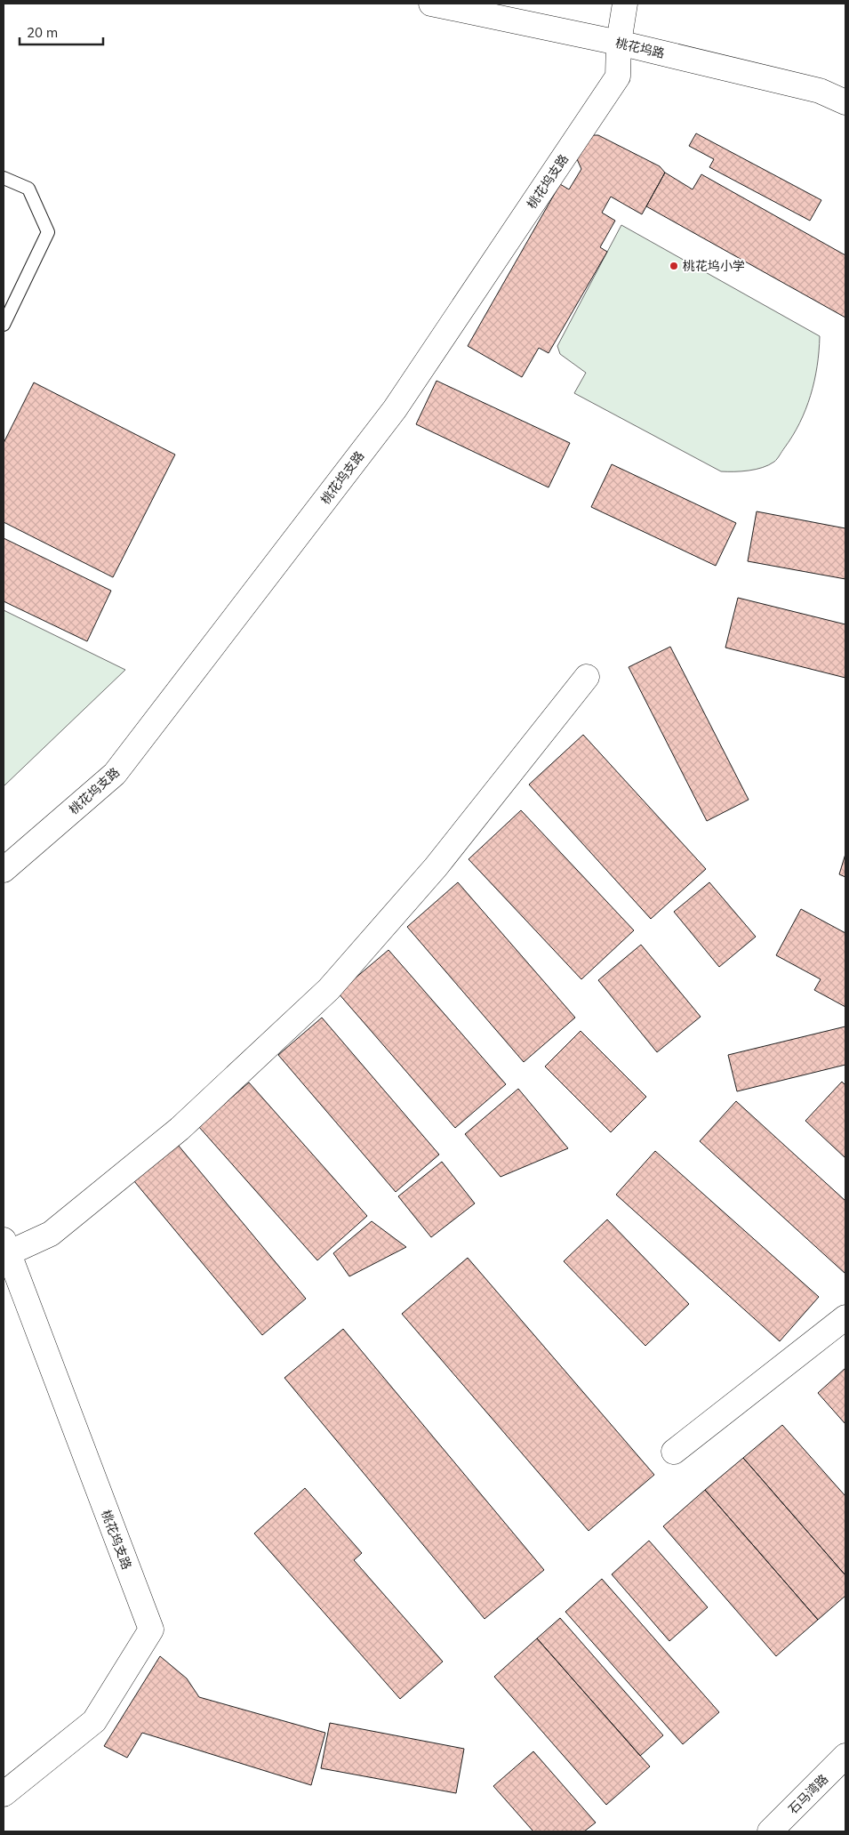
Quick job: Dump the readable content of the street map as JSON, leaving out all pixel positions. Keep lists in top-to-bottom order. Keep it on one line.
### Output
{"streets":{"street":["桃花坞路","桃花坞支路","石马湾路"]},"crossings":[["桃花坞路","桃花坞支路"]],"places":["桃花坞小学"],"scale_bar":"20 m"}
